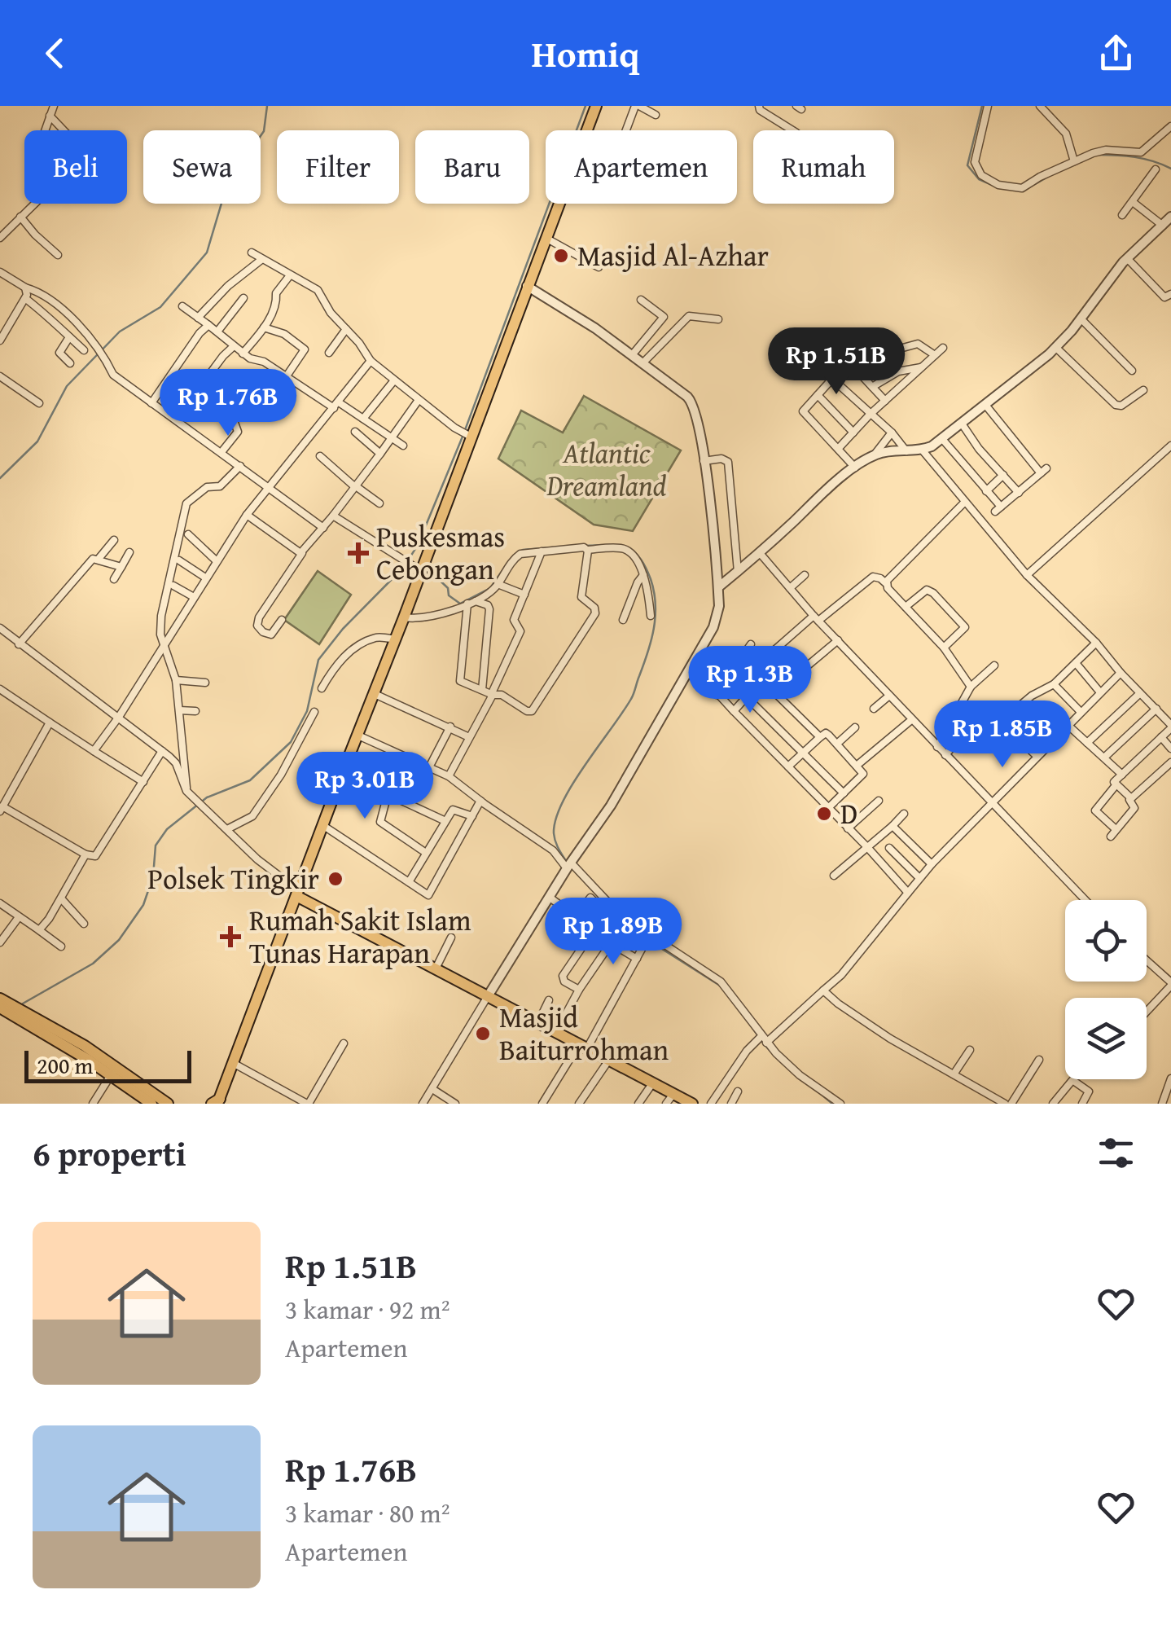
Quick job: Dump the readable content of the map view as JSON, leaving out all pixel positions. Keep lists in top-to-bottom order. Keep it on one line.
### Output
{"parks":["Atlantic Dreamland"],"places":{"other":["Masjid Al-Azhar","D","Polsek Tingkir","Masjid Baiturrohman"],"health":["Puskesmas Cebongan","Rumah Sakit Islam Tunas Harapan"]},"scale_bar":"200 m","page":{"header":"Homiq","chip":["Beli","Sewa","Filter","Baru","Apartemen","Rumah"],"price":["Rp 1.51B","Rp 1.76B","Rp 1.3B","Rp 1.85B","Rp 3.01B","Rp 1.89B"],"scale":"200 m","heading":"6 properti","list":[{"name":"Rp 1.51B","note":"3 kamar · 92 m² · Apartemen"},{"name":"Rp 1.76B","note":"3 kamar · 80 m² · Apartemen"}]}}
